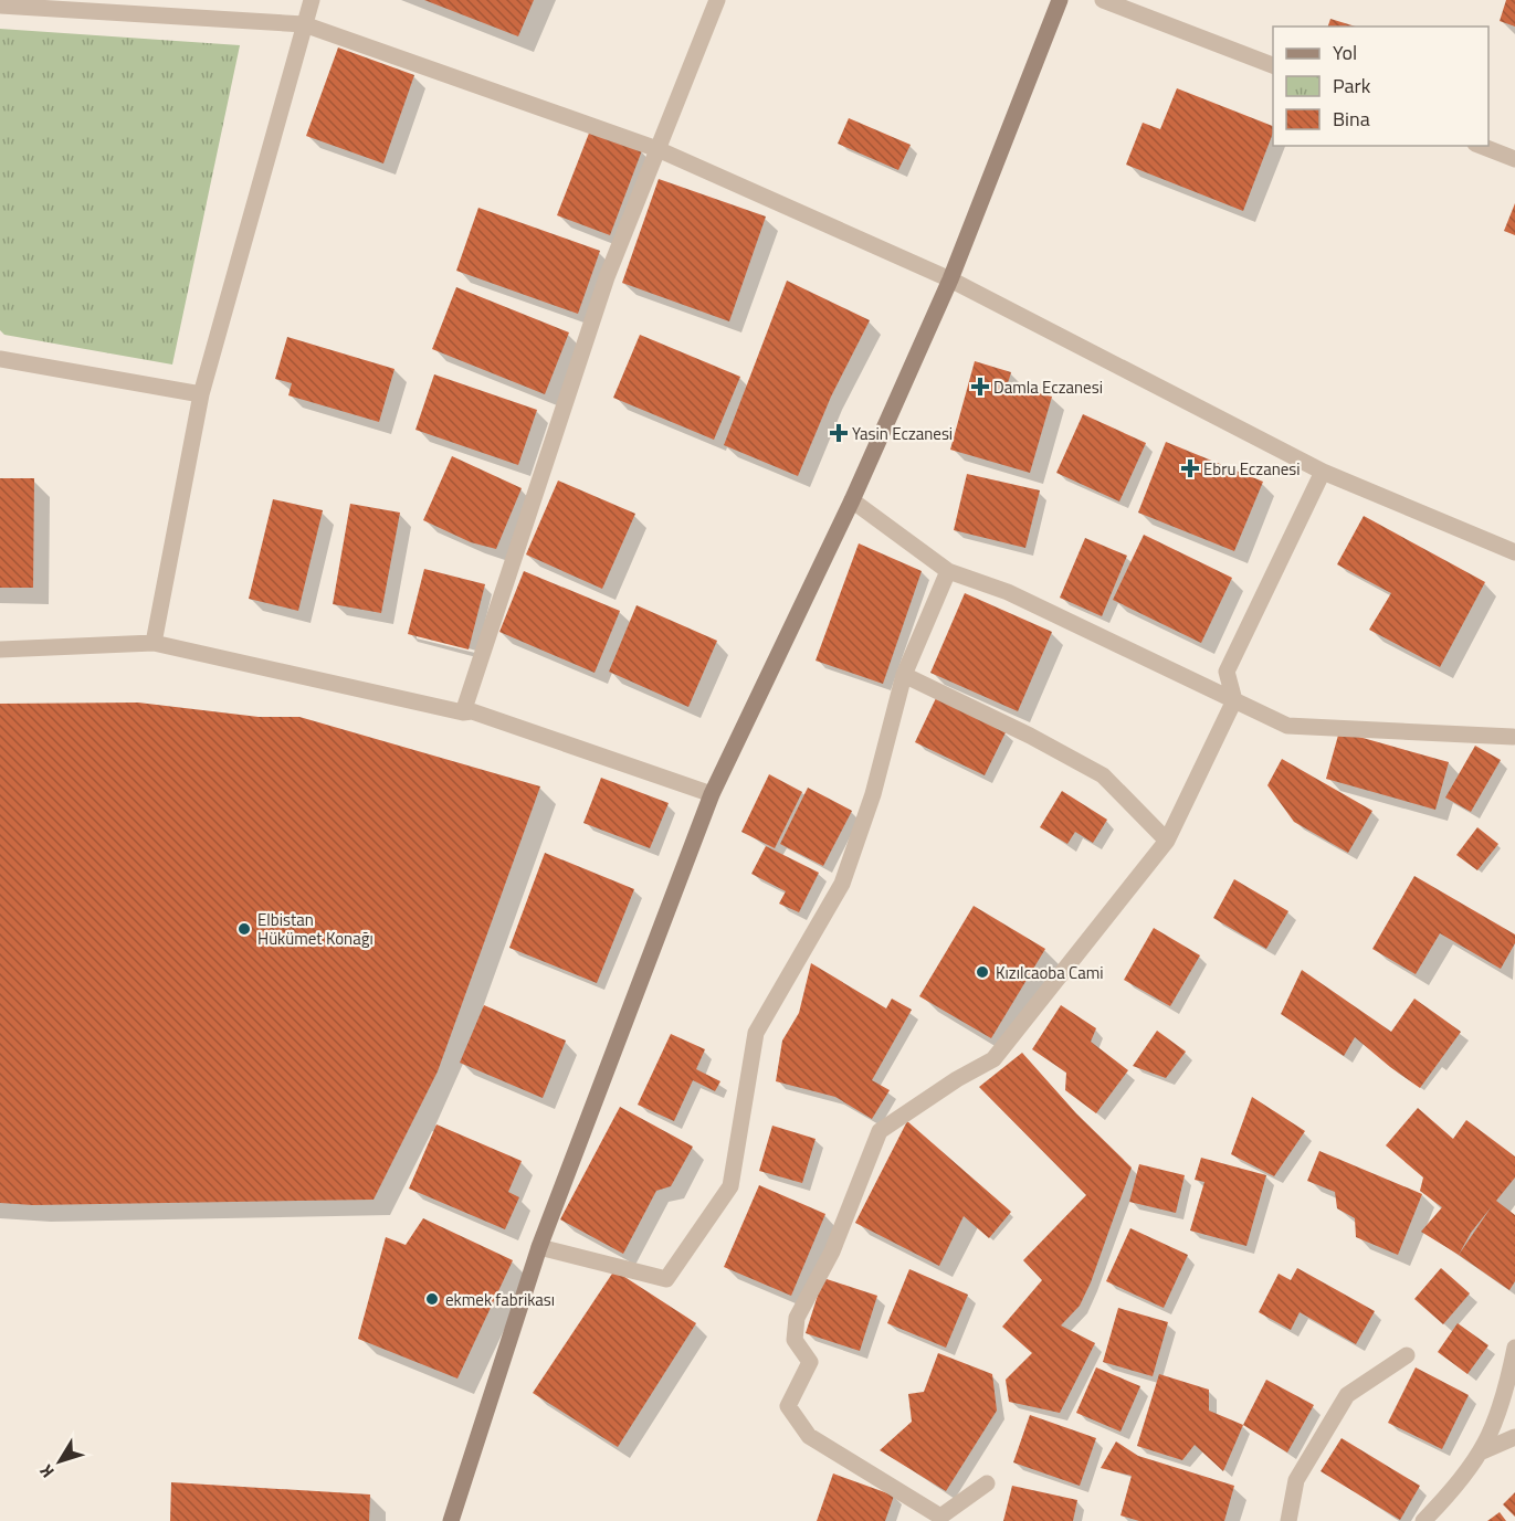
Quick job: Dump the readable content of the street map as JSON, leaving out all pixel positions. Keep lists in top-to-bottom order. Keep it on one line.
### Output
{"places":{"health":["Damla Eczanesi","Yasin Eczanesi","Ebru Eczanesi"],"other":["Elbistan Hükümet Konağı","Kızılcaoba Cami","ekmek fabrikası"]},"legend":["Yol","Park","Bina"],"north":"bottom left"}
